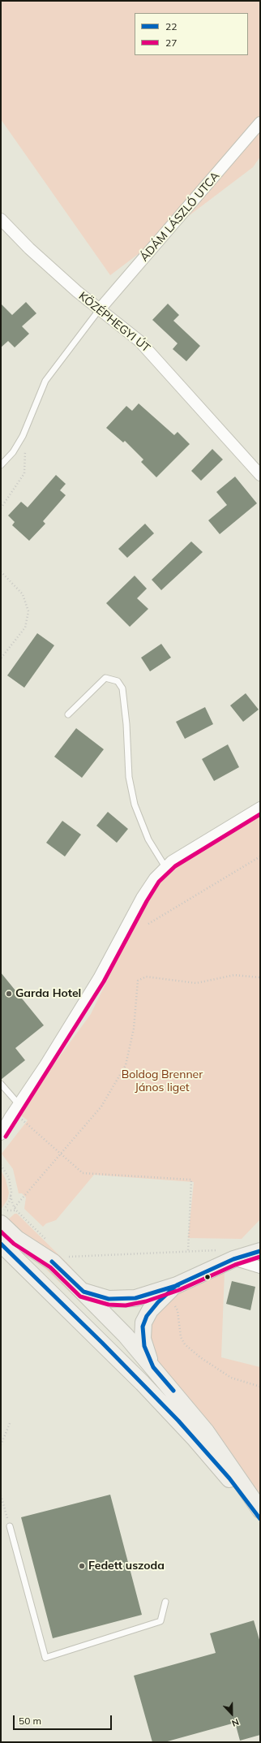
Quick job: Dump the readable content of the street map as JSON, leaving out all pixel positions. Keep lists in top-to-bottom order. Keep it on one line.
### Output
{"streets":{"street":["ÁDÁM LÁSZLÓ UTCA","KÖZÉPHEGYI ÚT"]},"crossings":[["ÁDÁM LÁSZLÓ UTCA","KÖZÉPHEGYI ÚT"]],"parks":["Boldog Brenner János liget"],"places":["Garda Hotel","Fedett uszoda"],"lines":["transit line 27","transit line 22"],"legend":["22","27"],"scale_bar":"50 m","north":"bottom"}
